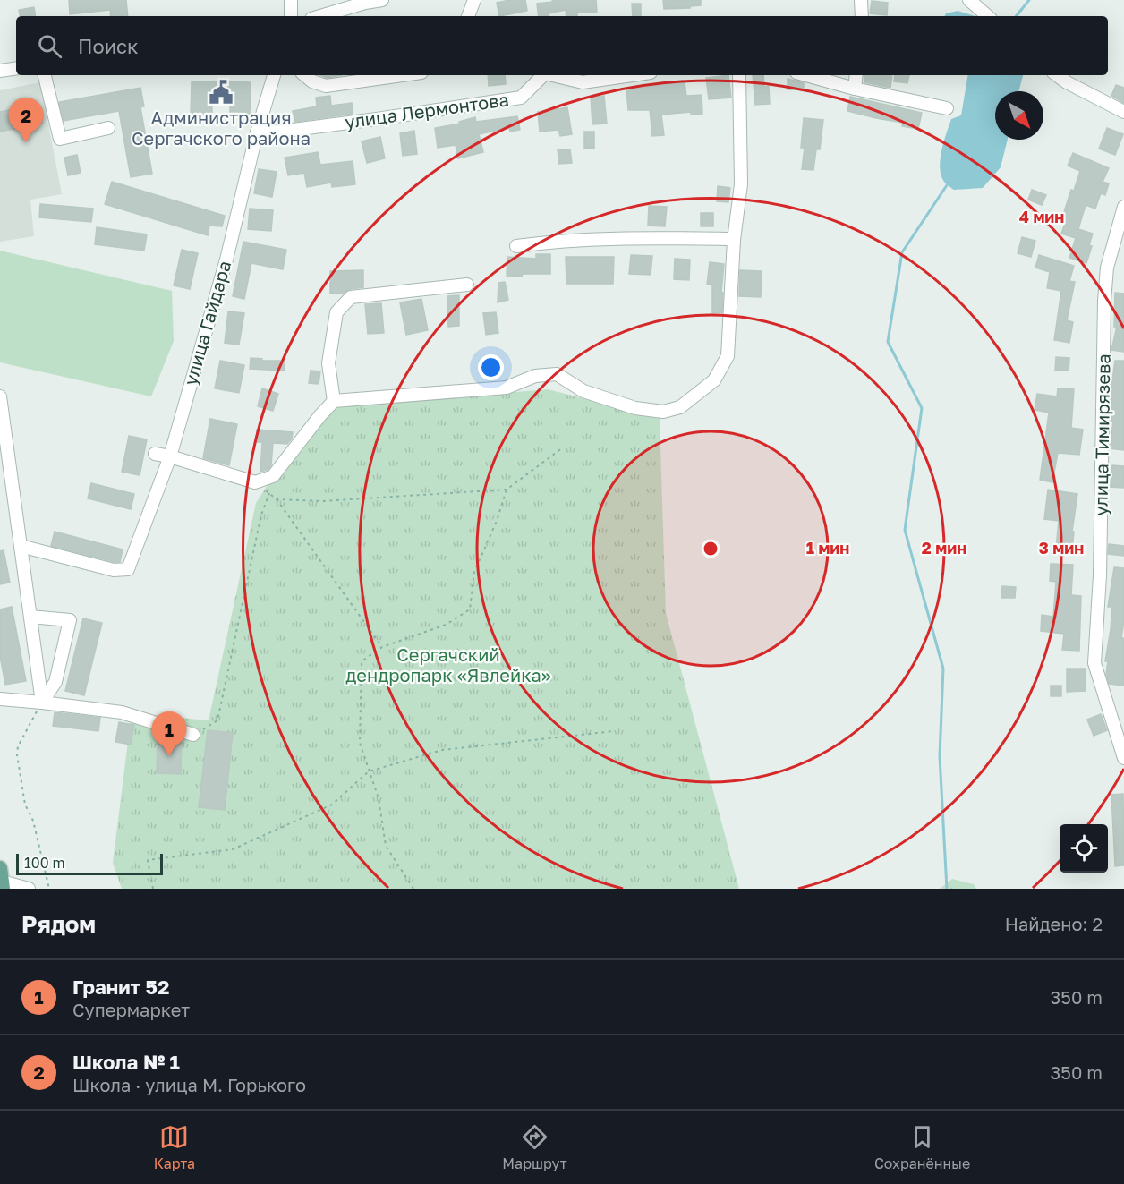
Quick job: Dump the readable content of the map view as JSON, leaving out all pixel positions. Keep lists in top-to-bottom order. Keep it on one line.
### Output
{"streets":{"street":["улица Лермонтова","улица Гайдара","улица Тимирязева"]},"crossings":[["улица Лермонтова","улица Гайдара"]],"parks":["Сергачский дендропарк «Явлейка»"],"places":{"public building":["Администрация Сергачского района"]},"scale_bar":"100 m","north":"bottom right","page":{"search":"Поиск","pins":["2","1"],"scale":"100 m","heading":["Рядом","Найдено: 2"],"list":[{"mark":"1","name":"Гранит 52","note":"Супермаркет","value":"350 m"},{"mark":"2","name":"Школа № 1","note":"Школа · улица М. Горького","value":"350 m"}],"nav":["Карта","Маршрут","Сохранённые"]},"rings":["4 мин","1 мин","2 мин","3 мин"]}
